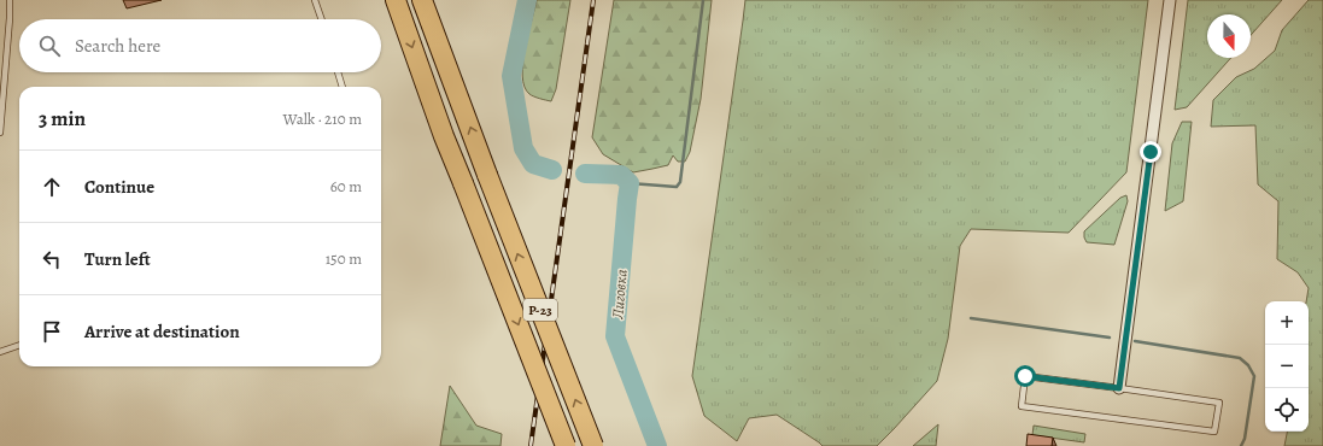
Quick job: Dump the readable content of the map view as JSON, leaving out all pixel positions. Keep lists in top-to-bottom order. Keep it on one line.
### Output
{"streets":{"highway":["Р-23"]},"water":["Лиговка"],"north":"bottom","page":{"search":"Search here","heading":["3 min","Walk · 210 m"],"list":[["Continue","60 m"],["Turn left","150 m"],"Arrive at destination"],"map_buttons":["+","−"]}}
